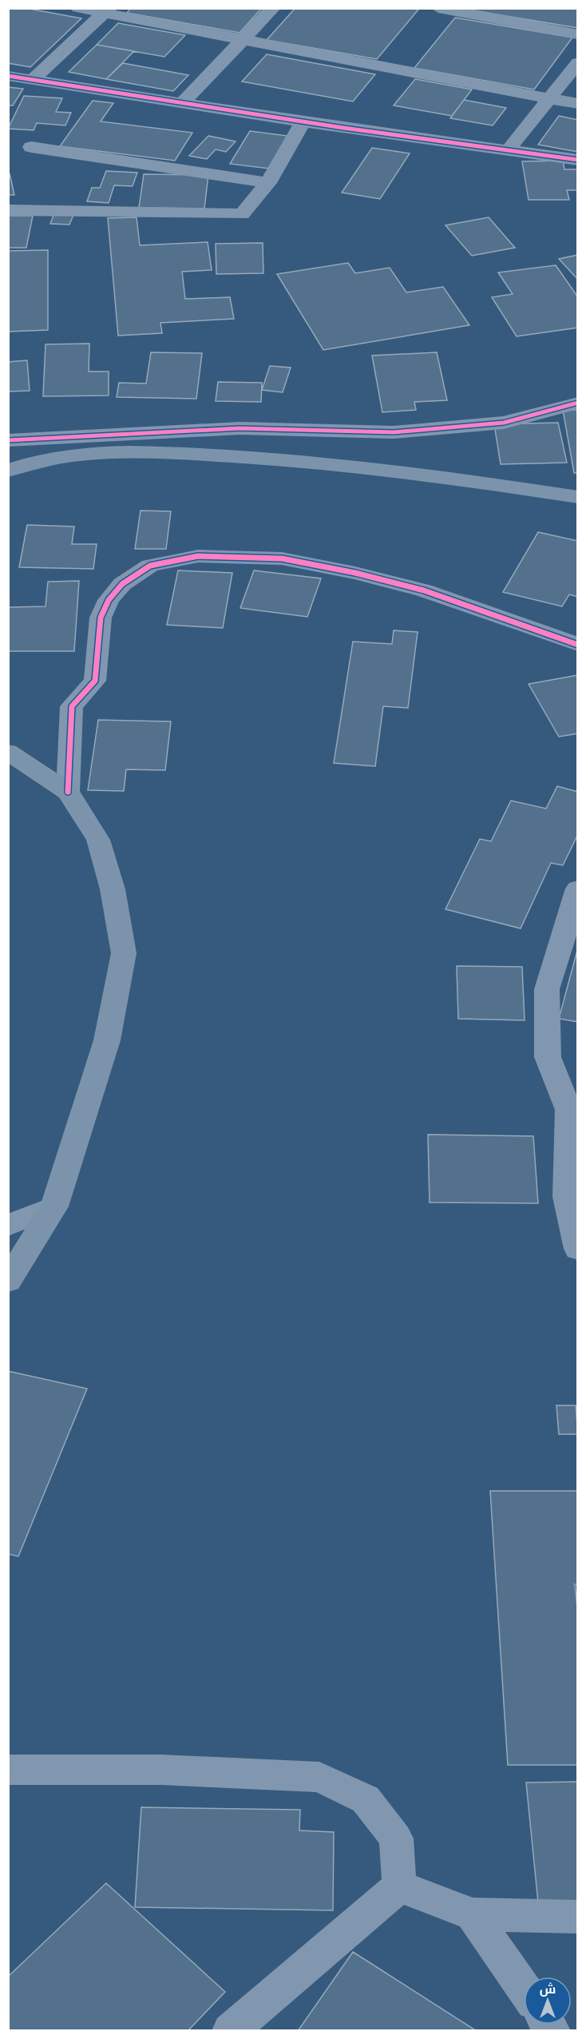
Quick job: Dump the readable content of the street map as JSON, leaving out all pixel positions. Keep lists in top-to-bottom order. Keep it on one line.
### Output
{"north":"top"}
